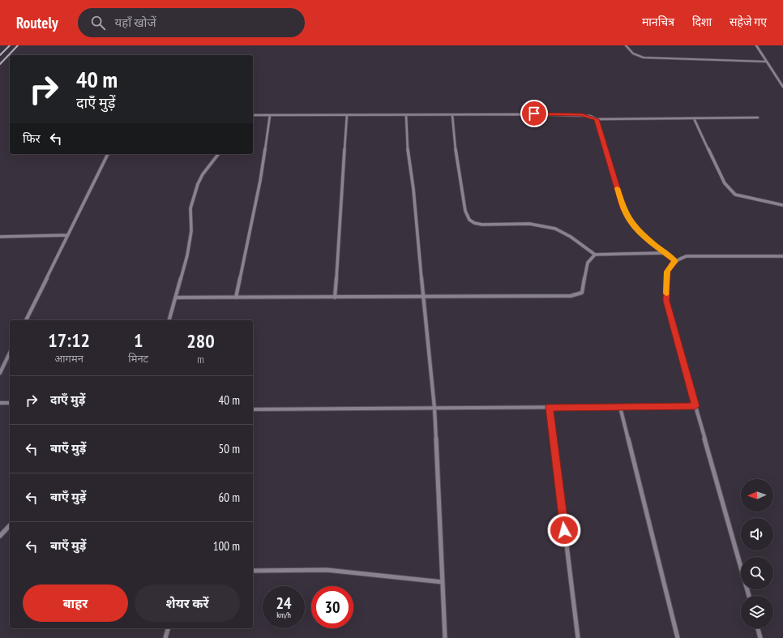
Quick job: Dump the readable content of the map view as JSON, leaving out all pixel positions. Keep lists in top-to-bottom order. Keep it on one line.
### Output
{"north":"left","page":{"header":"Routely","search":"यहाँ खोजें","nav":["मानचित्र","दिशा","सहेजे गए"],"turn":["40 m","दाएँ मुड़ें"],"then":"फिर","eta":["17:12","आगमन","1","मिनट","280","m"],"list":[{"name":"दाएँ मुड़ें","value":"40 m"},{"name":"बाएँ मुड़ें","value":"50 m"},{"name":"बाएँ मुड़ें","value":"60 m"},{"name":"बाएँ मुड़ें","value":"100 m"}],"buttons":["बाहर","शेयर करें"],"speed":"24 km/h","limit":"30"}}
